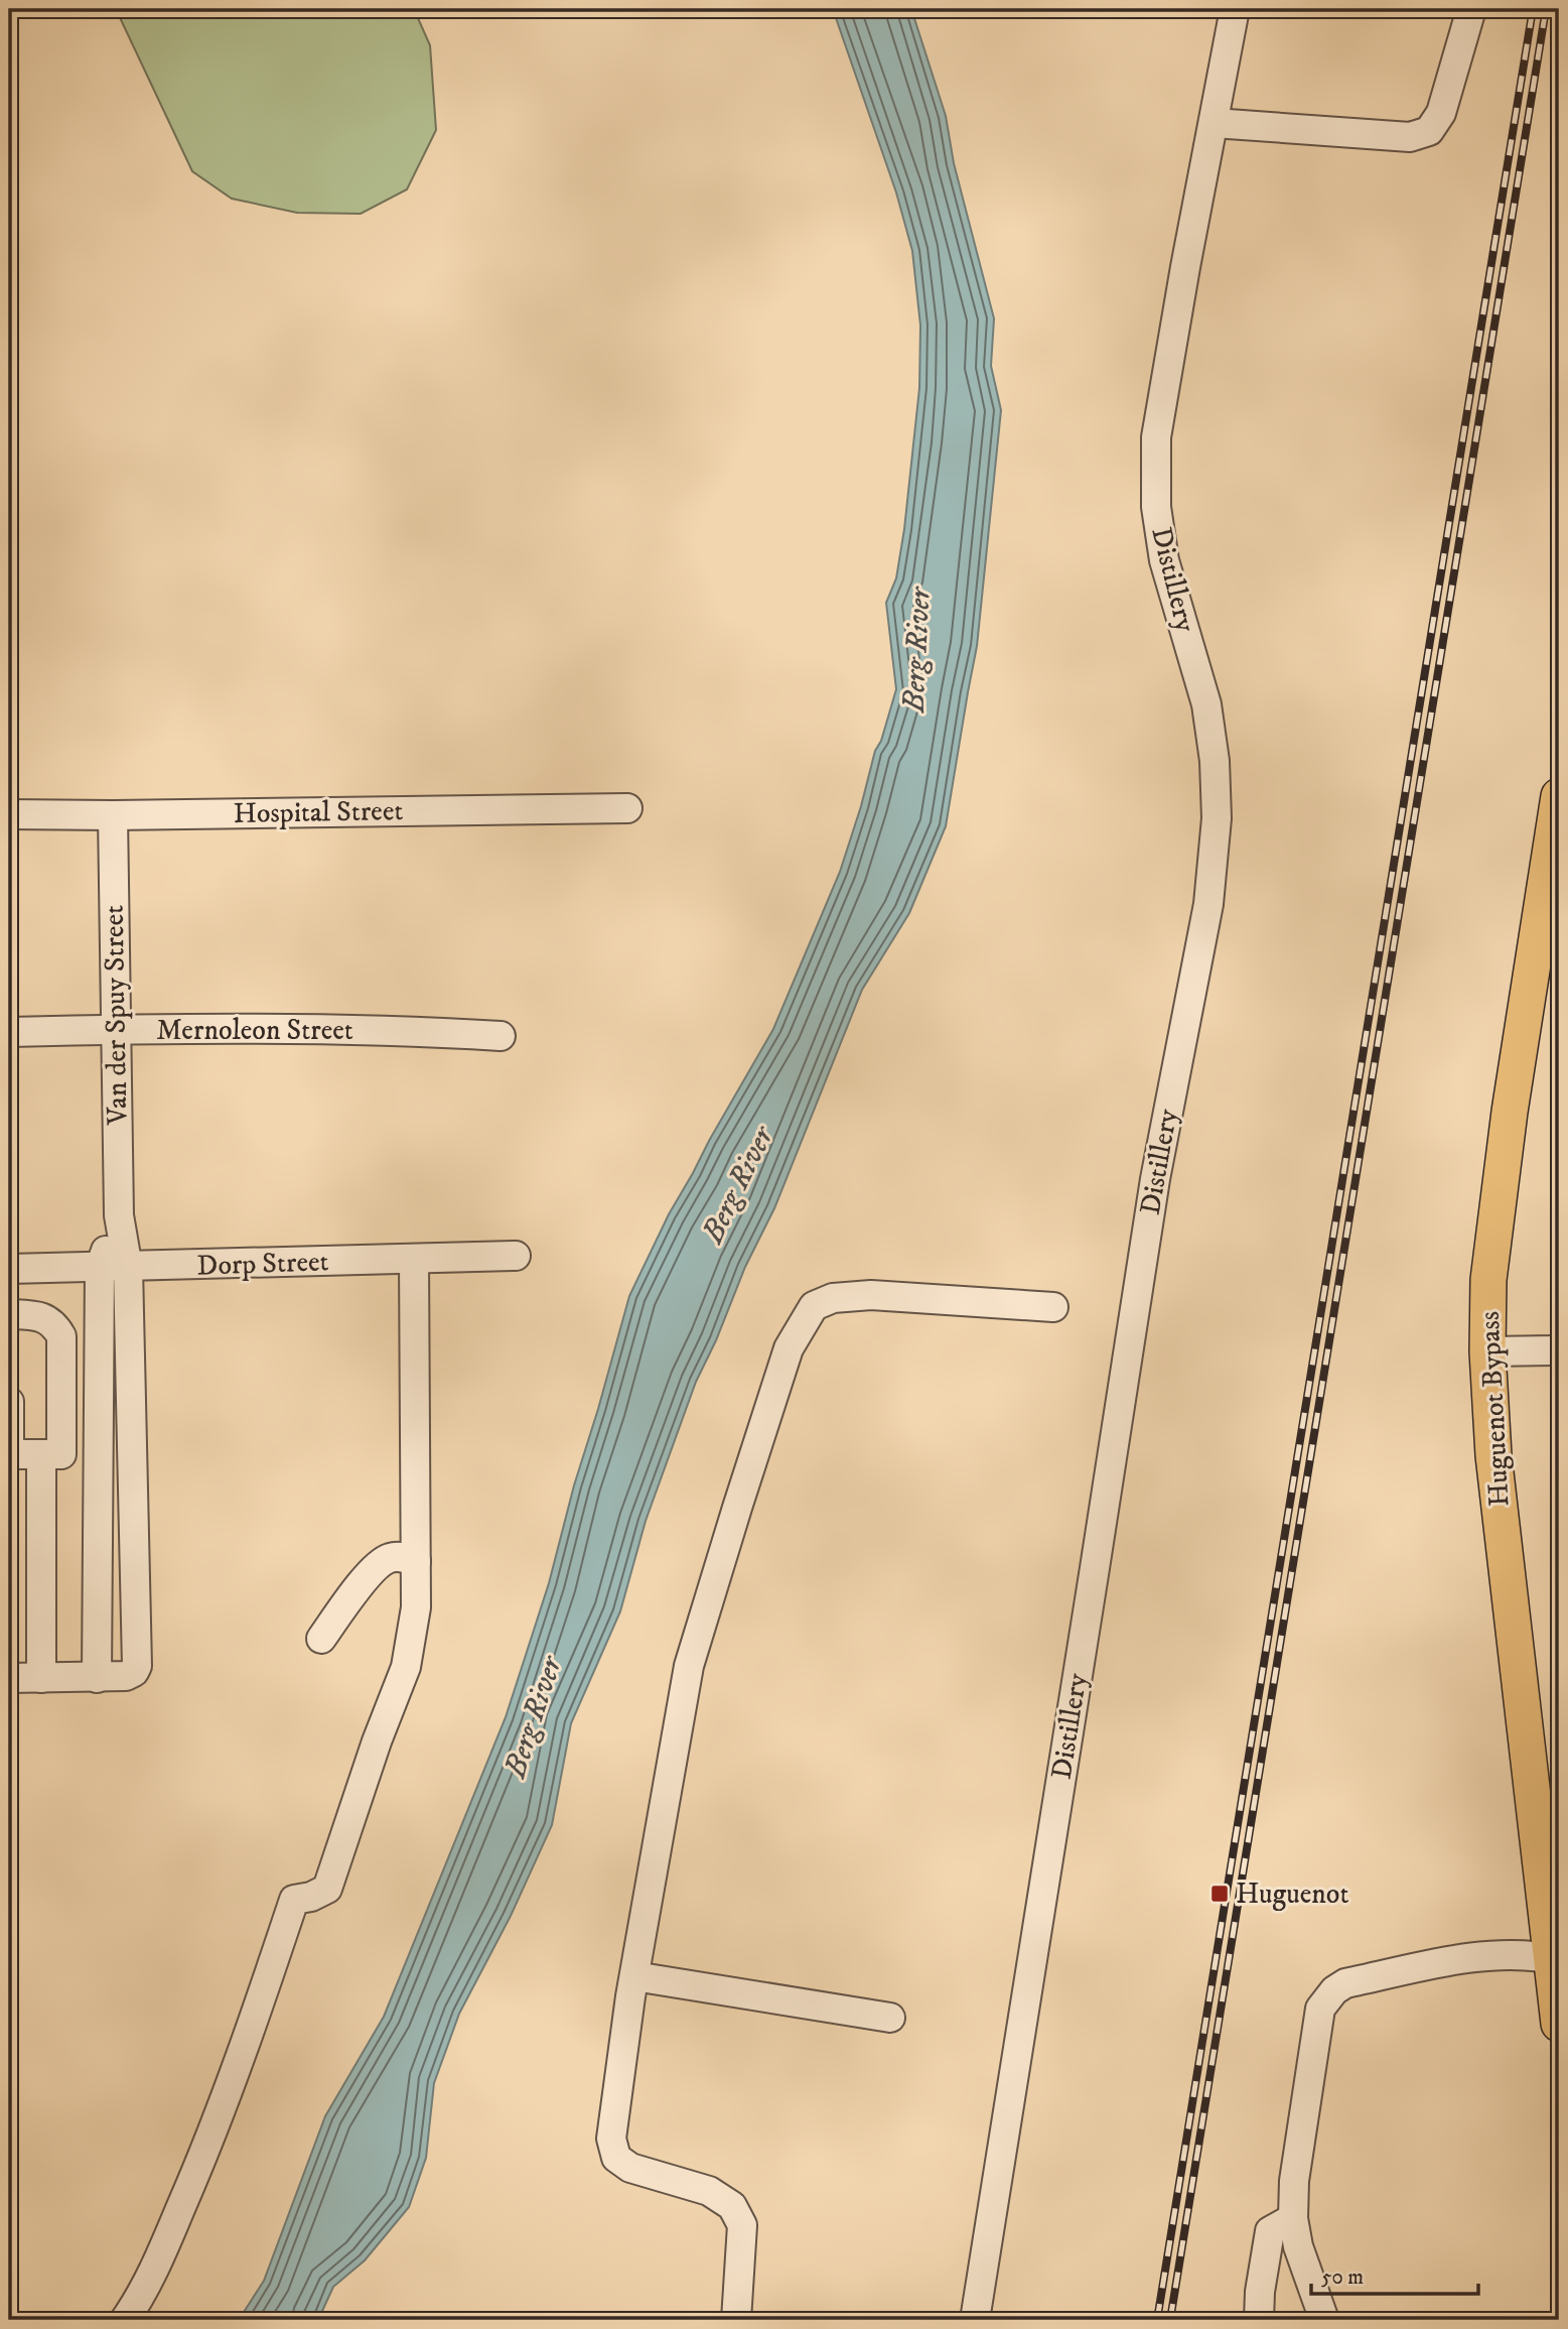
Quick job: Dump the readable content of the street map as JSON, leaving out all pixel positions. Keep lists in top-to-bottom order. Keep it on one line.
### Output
{"streets":{"main road":["Huguenot Bypass"],"street":["Distillery","Hospital Street","Van der Spuy Street","Mernoleon Street","Dorp Street"]},"crossings":[["Hospital Street","Van der Spuy Street"],["Van der Spuy Street","Mernoleon Street"],["Van der Spuy Street","Dorp Street"]],"water":["Berg River"],"places":{"transit":["Huguenot"]},"scale_bar":"50 m"}
